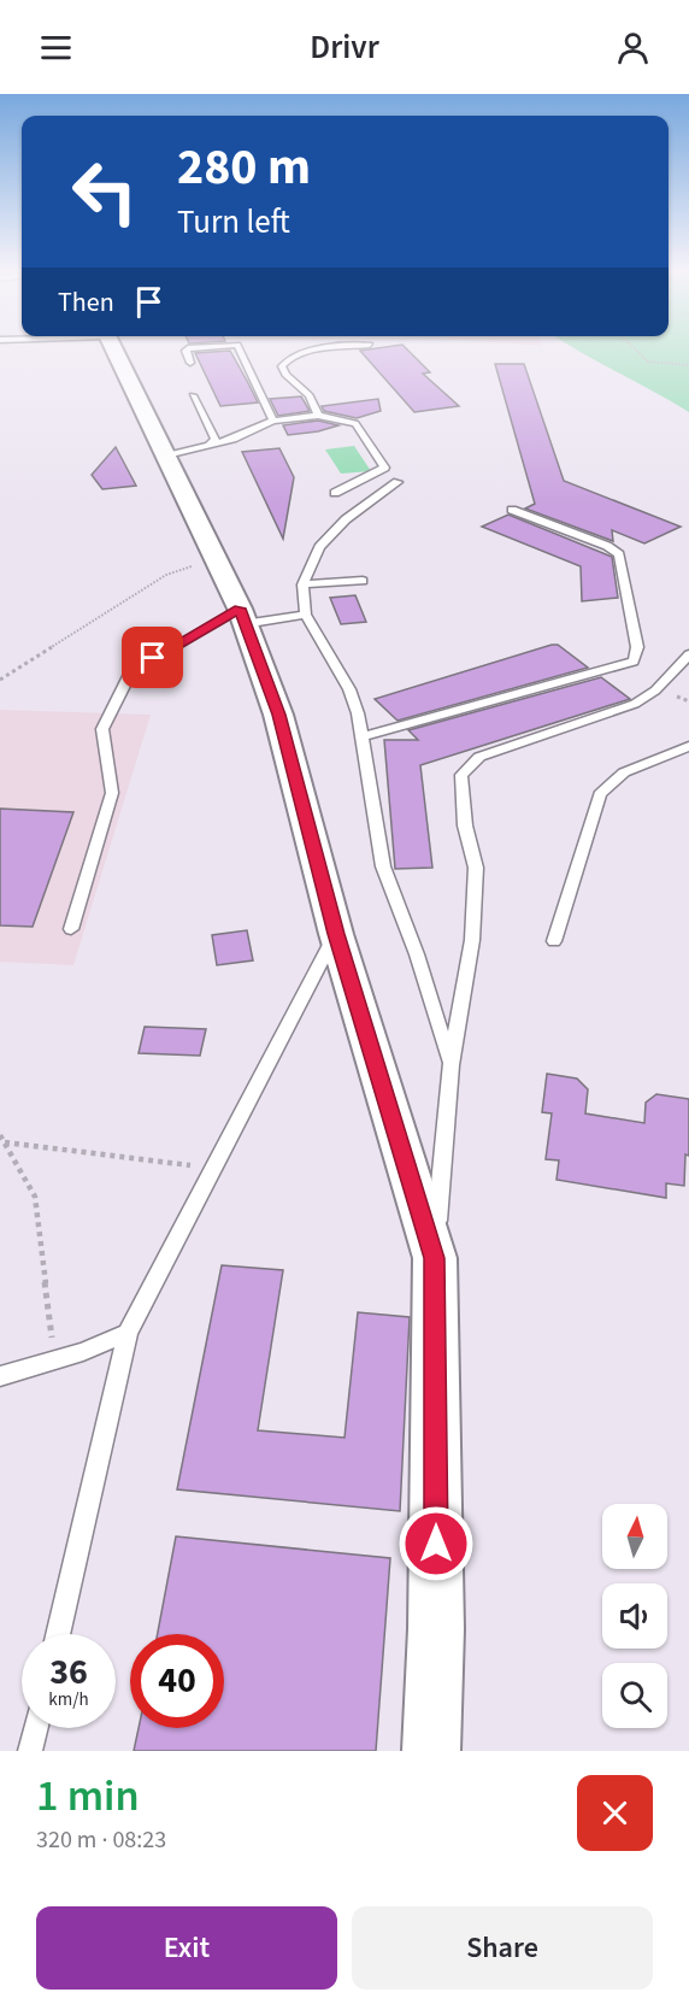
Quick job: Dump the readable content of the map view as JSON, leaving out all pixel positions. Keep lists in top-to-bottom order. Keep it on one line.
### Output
{"north":"top","page":{"header":"Drivr","turn":["280 m","Turn left"],"then":"Then","speed":"36 km/h","limit":"40","heading":["1 min","320 m · 08:23"],"buttons":["Exit","Share"]}}
